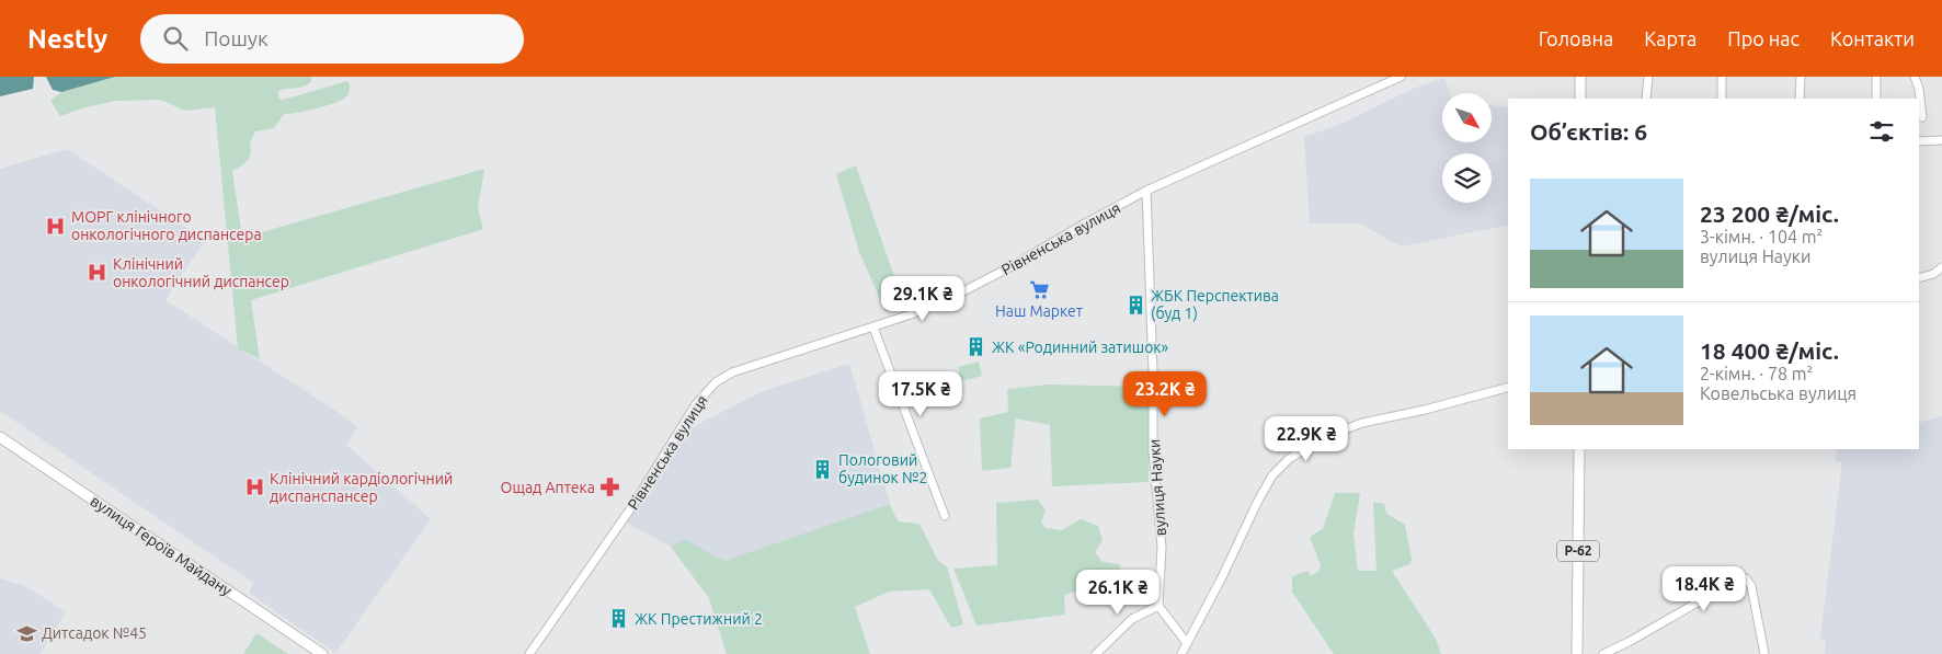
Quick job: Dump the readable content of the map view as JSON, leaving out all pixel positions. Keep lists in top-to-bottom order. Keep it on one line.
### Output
{"streets":{"main road":["вулиця Героїв Майдану","Р-62"],"street":["Рівненська вулиця","вулиця Науки"]},"crossings":[["Рівненська вулиця","вулиця Науки"]],"places":{"hospital":["МОРГ клінічного онкологічного диспансера","Клінічний онкологічний диспансер","Клінічний кардіологічний диспанспансер"],"supermarket":["Наш Маркет"],"building":["ЖБК Перспектива (буд 1)","ЖК «Родинний затишок»","Пологовий будинок №2","ЖК Престижний 2"],"pharmacy":["Ощад Аптека"],"school or university":["Дитсадок №45"]},"north":"bottom right","page":{"header":"Nestly","search":"Пошук","nav":["Головна","Карта","Про нас","Контакти"],"heading":"Об’єктів: 6","list":[{"name":"23 200 ₴/міс.","note":"3-кімн. · 104 m² · вулиця Науки"},{"name":"18 400 ₴/міс.","note":"2-кімн. · 78 m² · Ковельська вулиця"}],"price":["29.1K ₴","17.5K ₴","23.2K ₴","22.9K ₴","18.4K ₴","26.1K ₴"]}}
